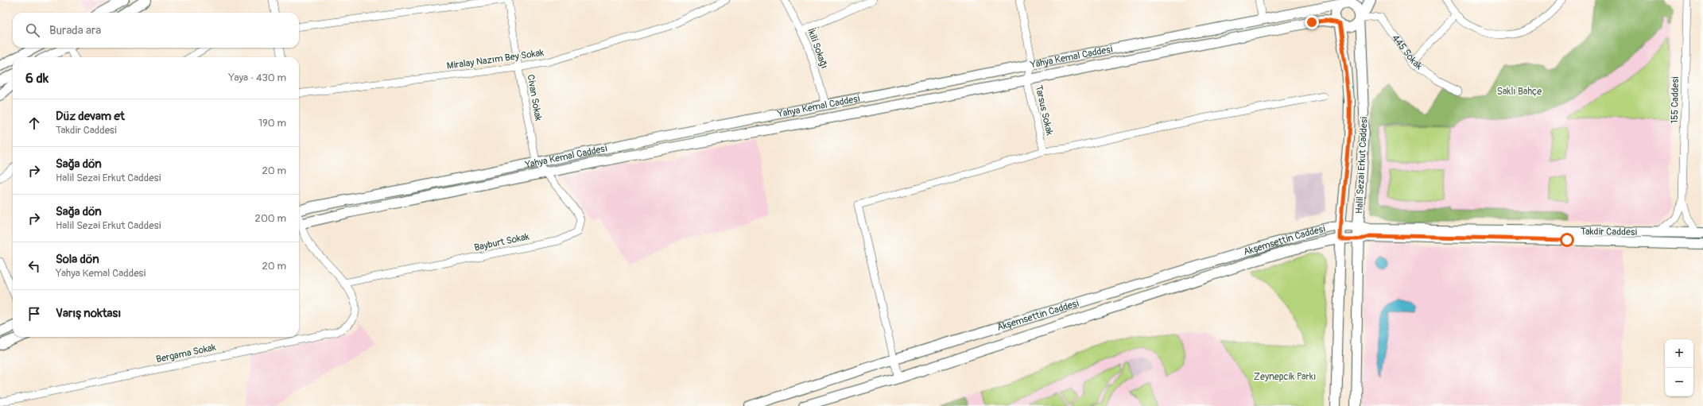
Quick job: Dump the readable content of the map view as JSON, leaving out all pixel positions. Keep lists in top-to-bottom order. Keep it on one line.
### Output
{"streets":{"main road":["Yahya Kemal Caddesi","Halil Sezai Erkut Caddesi","Takdir Caddesi","Akşemsettin Caddesi"],"street":["İkili Sokağı","445 Sokak","Miralay Nazım Bey Sokak","Civan Sokak","155 Caddesi","Tarsus Sokak","Bayburt Sokak","Bergama Sokak"]},"crossings":[["İkili Sokağı","Yahya Kemal Caddesi"],["445 Sokak","Yahya Kemal Caddesi"],["445 Sokak","Halil Sezai Erkut Caddesi"],["Yahya Kemal Caddesi","Civan Sokak"],["Yahya Kemal Caddesi","Tarsus Sokak"],["Yahya Kemal Caddesi","Halil Sezai Erkut Caddesi"],["Yahya Kemal Caddesi","Bayburt Sokak"],["Miralay Nazım Bey Sokak","Civan Sokak"],["Civan Sokak","Bayburt Sokak"],["155 Caddesi","Takdir Caddesi"],["Halil Sezai Erkut Caddesi","Takdir Caddesi"],["Halil Sezai Erkut Caddesi","Akşemsettin Caddesi"],["Bayburt Sokak","Bergama Sokak"]],"parks":["Saklı Bahçe","Zeynepcik Parkı"],"page":{"search":"Burada ara","heading":["6 dk","Yaya · 430 m"],"list":[["Düz devam et","Takdir Caddesi","190 m"],["Sağa dön","Halil Sezai Erkut Caddesi","20 m"],["Sağa dön","Halil Sezai Erkut Caddesi","200 m"],["Sola dön","Yahya Kemal Caddesi","20 m"],"Varış noktası"],"map_buttons":["+","−"]}}
